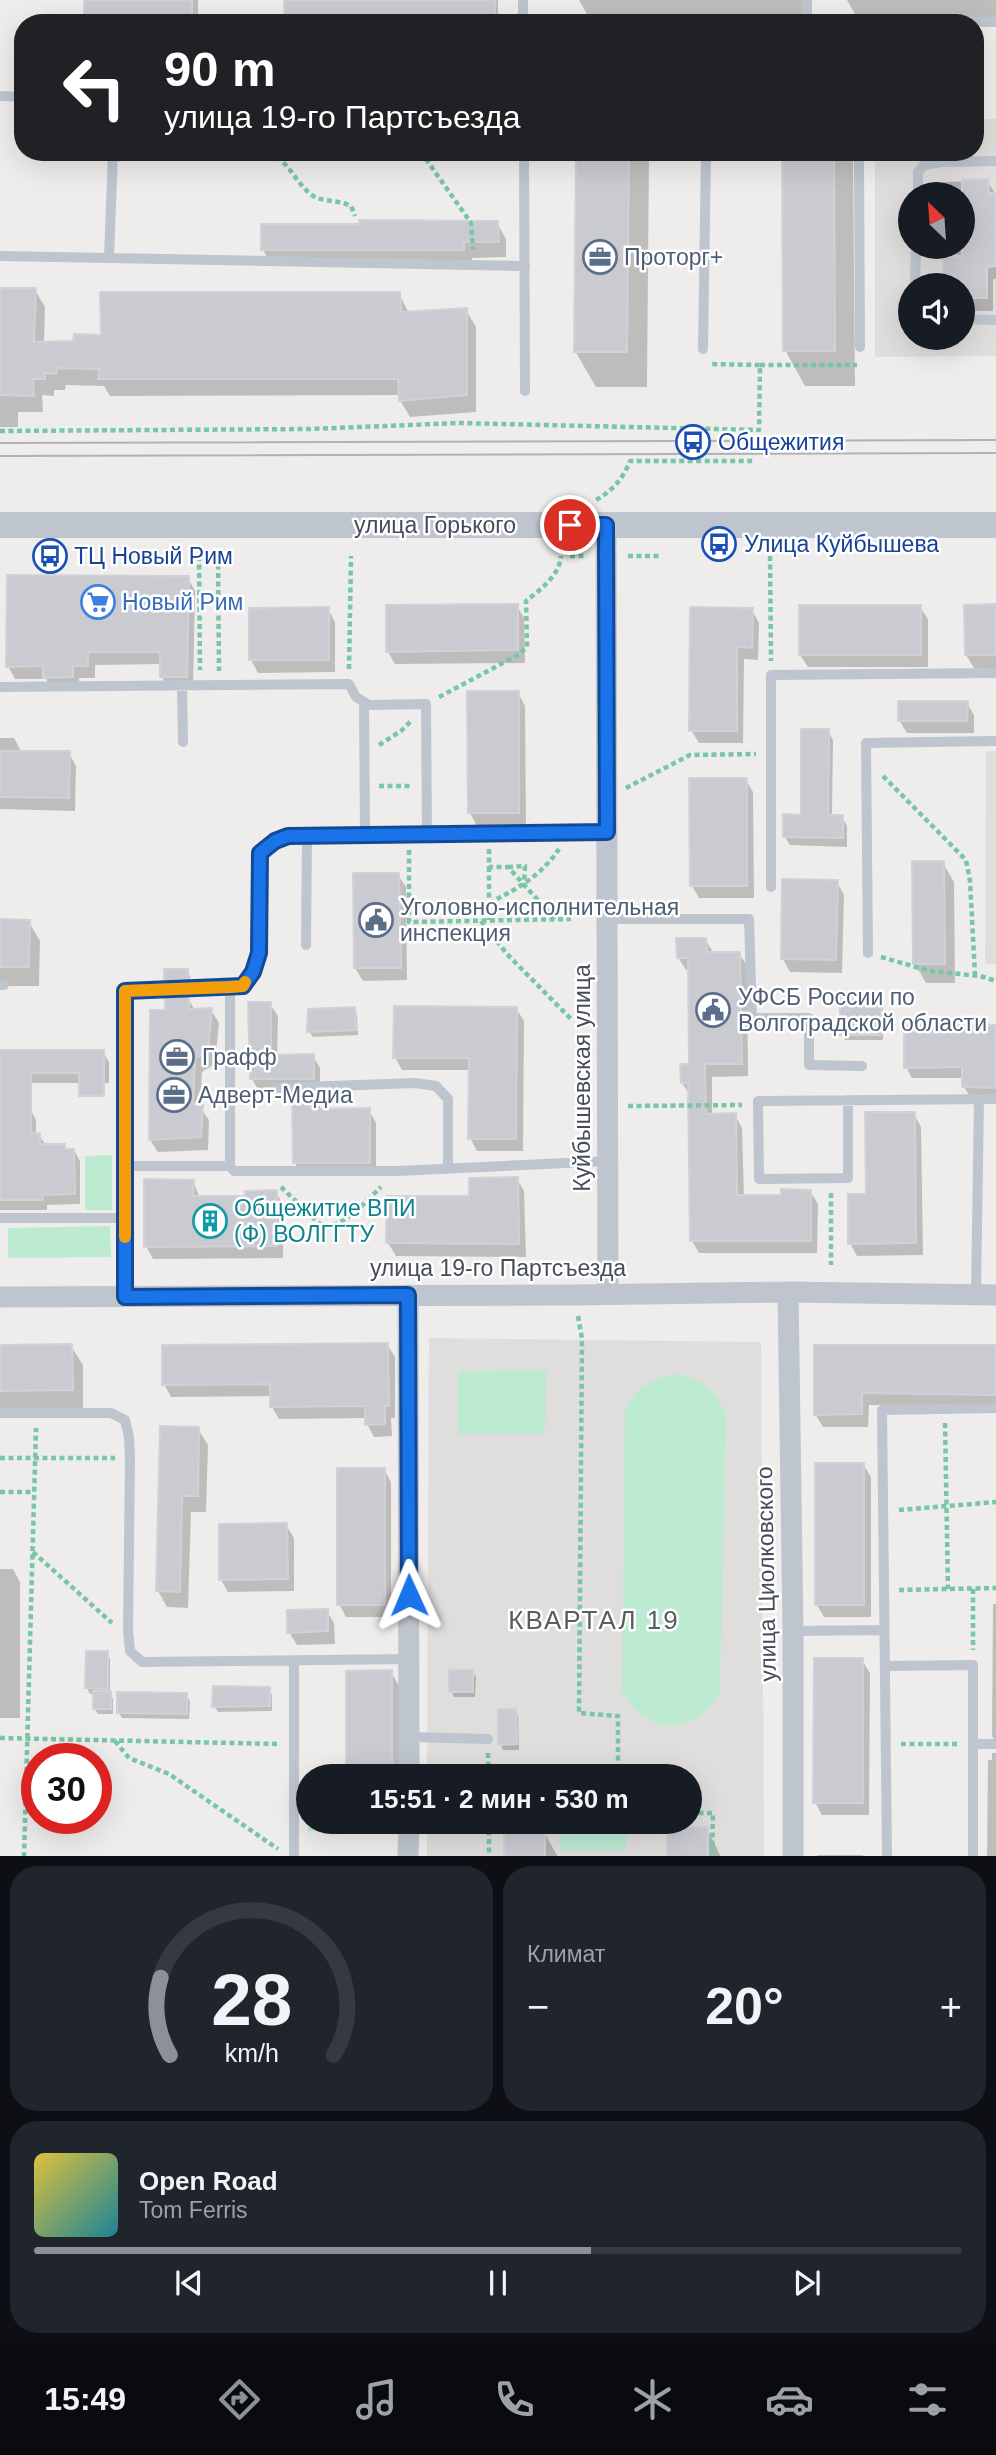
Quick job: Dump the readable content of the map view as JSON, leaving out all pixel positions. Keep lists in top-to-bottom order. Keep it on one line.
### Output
{"streets":{"street":["улица Горького","Куйбышевская улица","улица 19-го Партсъезда","улица Циолковского"]},"crossings":[["улица Горького","Куйбышевская улица"],["Куйбышевская улица","улица 19-го Партсъезда"],["улица 19-го Партсъезда","улица Циолковского"]],"districts":["КВАРТАЛ 19"],"places":{"office":["Проторг+","Графф","Адверт-Медиа"],"bus stop":["Общежития","Улица Куйбышева","ТЦ Новый Рим"],"supermarket":["Новый Рим"],"public building":["Уголовно-исполнительная инспекция","УФСБ России по Волгоградской области"],"building":["Общежитие ВПИ (Ф) ВОЛГГТУ"]},"north":"top left","page":{"turn":["90 m","улица 19-го Партсъезда"],"limit":"30","trip":"15:51 · 2 мин · 530 m","tile":"Климат","heat":["−","20°","+"],"song":["Open Road","Tom Ferris"],"tabs":"15:49","gauge":["28","km/h"]}}
